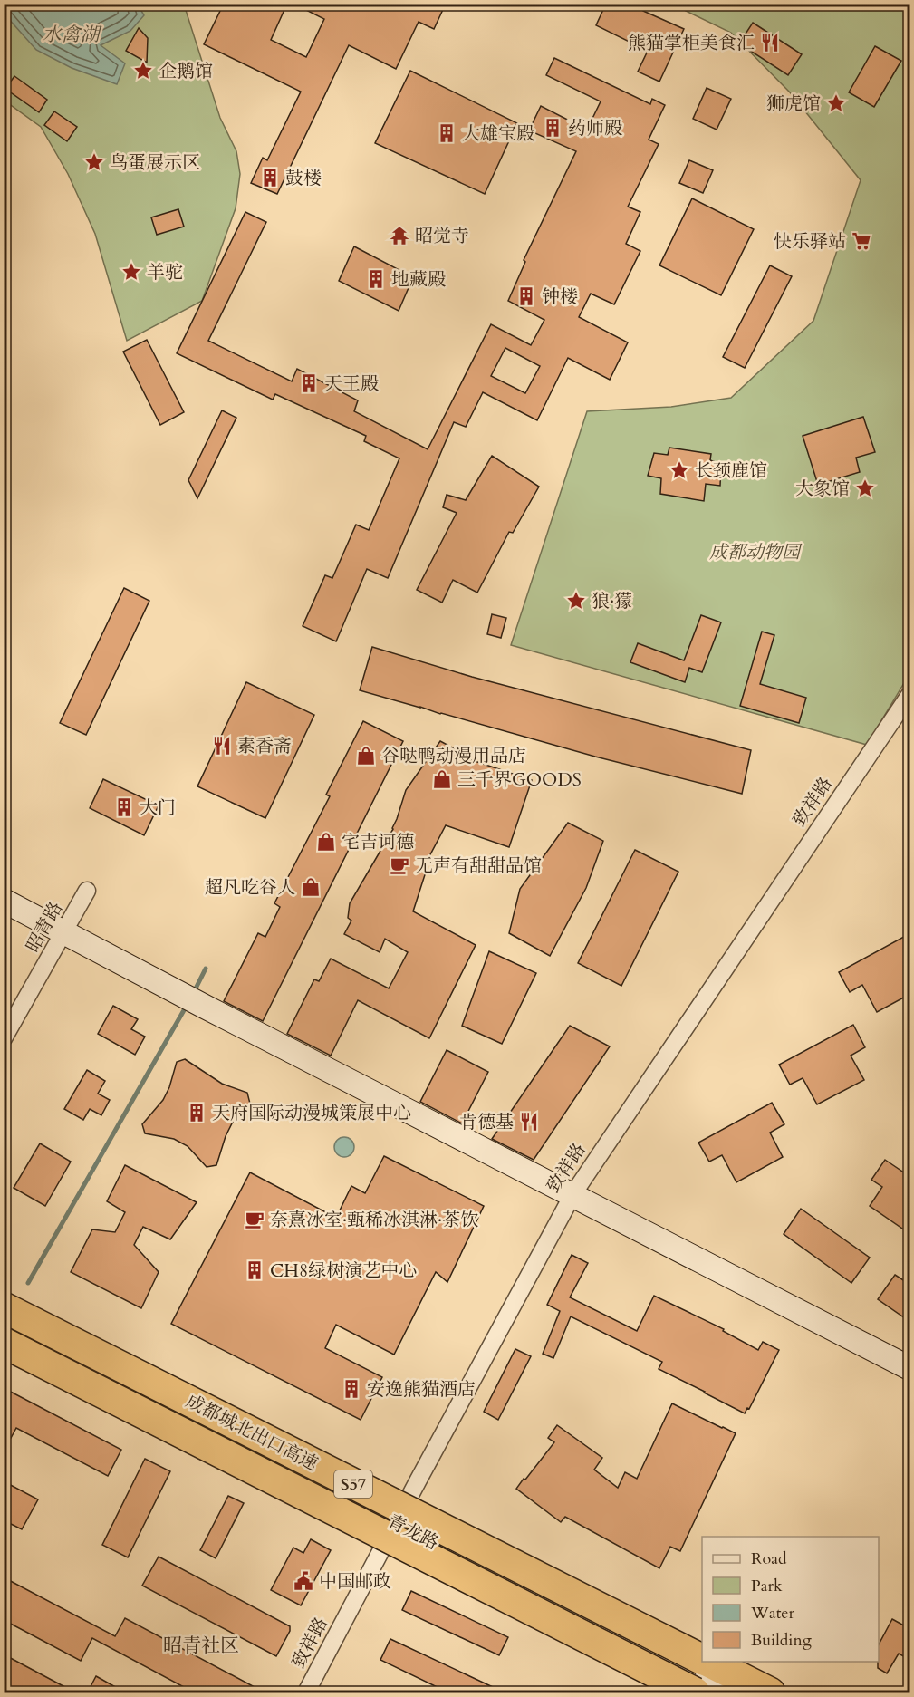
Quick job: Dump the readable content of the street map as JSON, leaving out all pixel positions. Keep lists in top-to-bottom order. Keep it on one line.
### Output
{"streets":{"highway":["成都城北出口高速","S57"],"street":["致祥路","昭青路","青龙路"]},"crossings":[["致祥路","青龙路"]],"districts":["昭青社区"],"water":["水禽湖"],"parks":["成都动物园"],"places":{"restaurant":["熊猫掌柜美食汇","素香斋","肯德基"],"place":["企鹅馆","狮虎馆","鸟蛋展示区","羊驼","长颈鹿馆","大象馆","狼·獴"],"building":["药师殿","大雄宝殿","鼓楼","地藏殿","钟楼","天王殿","大门","天府国际动漫城策展中心","CH8绿树演艺中心","安逸熊猫酒店"],"temple":["昭觉寺"],"supermarket":["快乐驿站"],"shop":["谷哒鸭动漫用品店","三千界GOODS","宅吉诃德","超凡吃谷人"],"cafe":["无声有甜甜品馆","奈熹冰室·甄稀冰淇淋·茶饮"],"public building":["中国邮政"]},"legend":["Road","Park","Water","Building"]}
